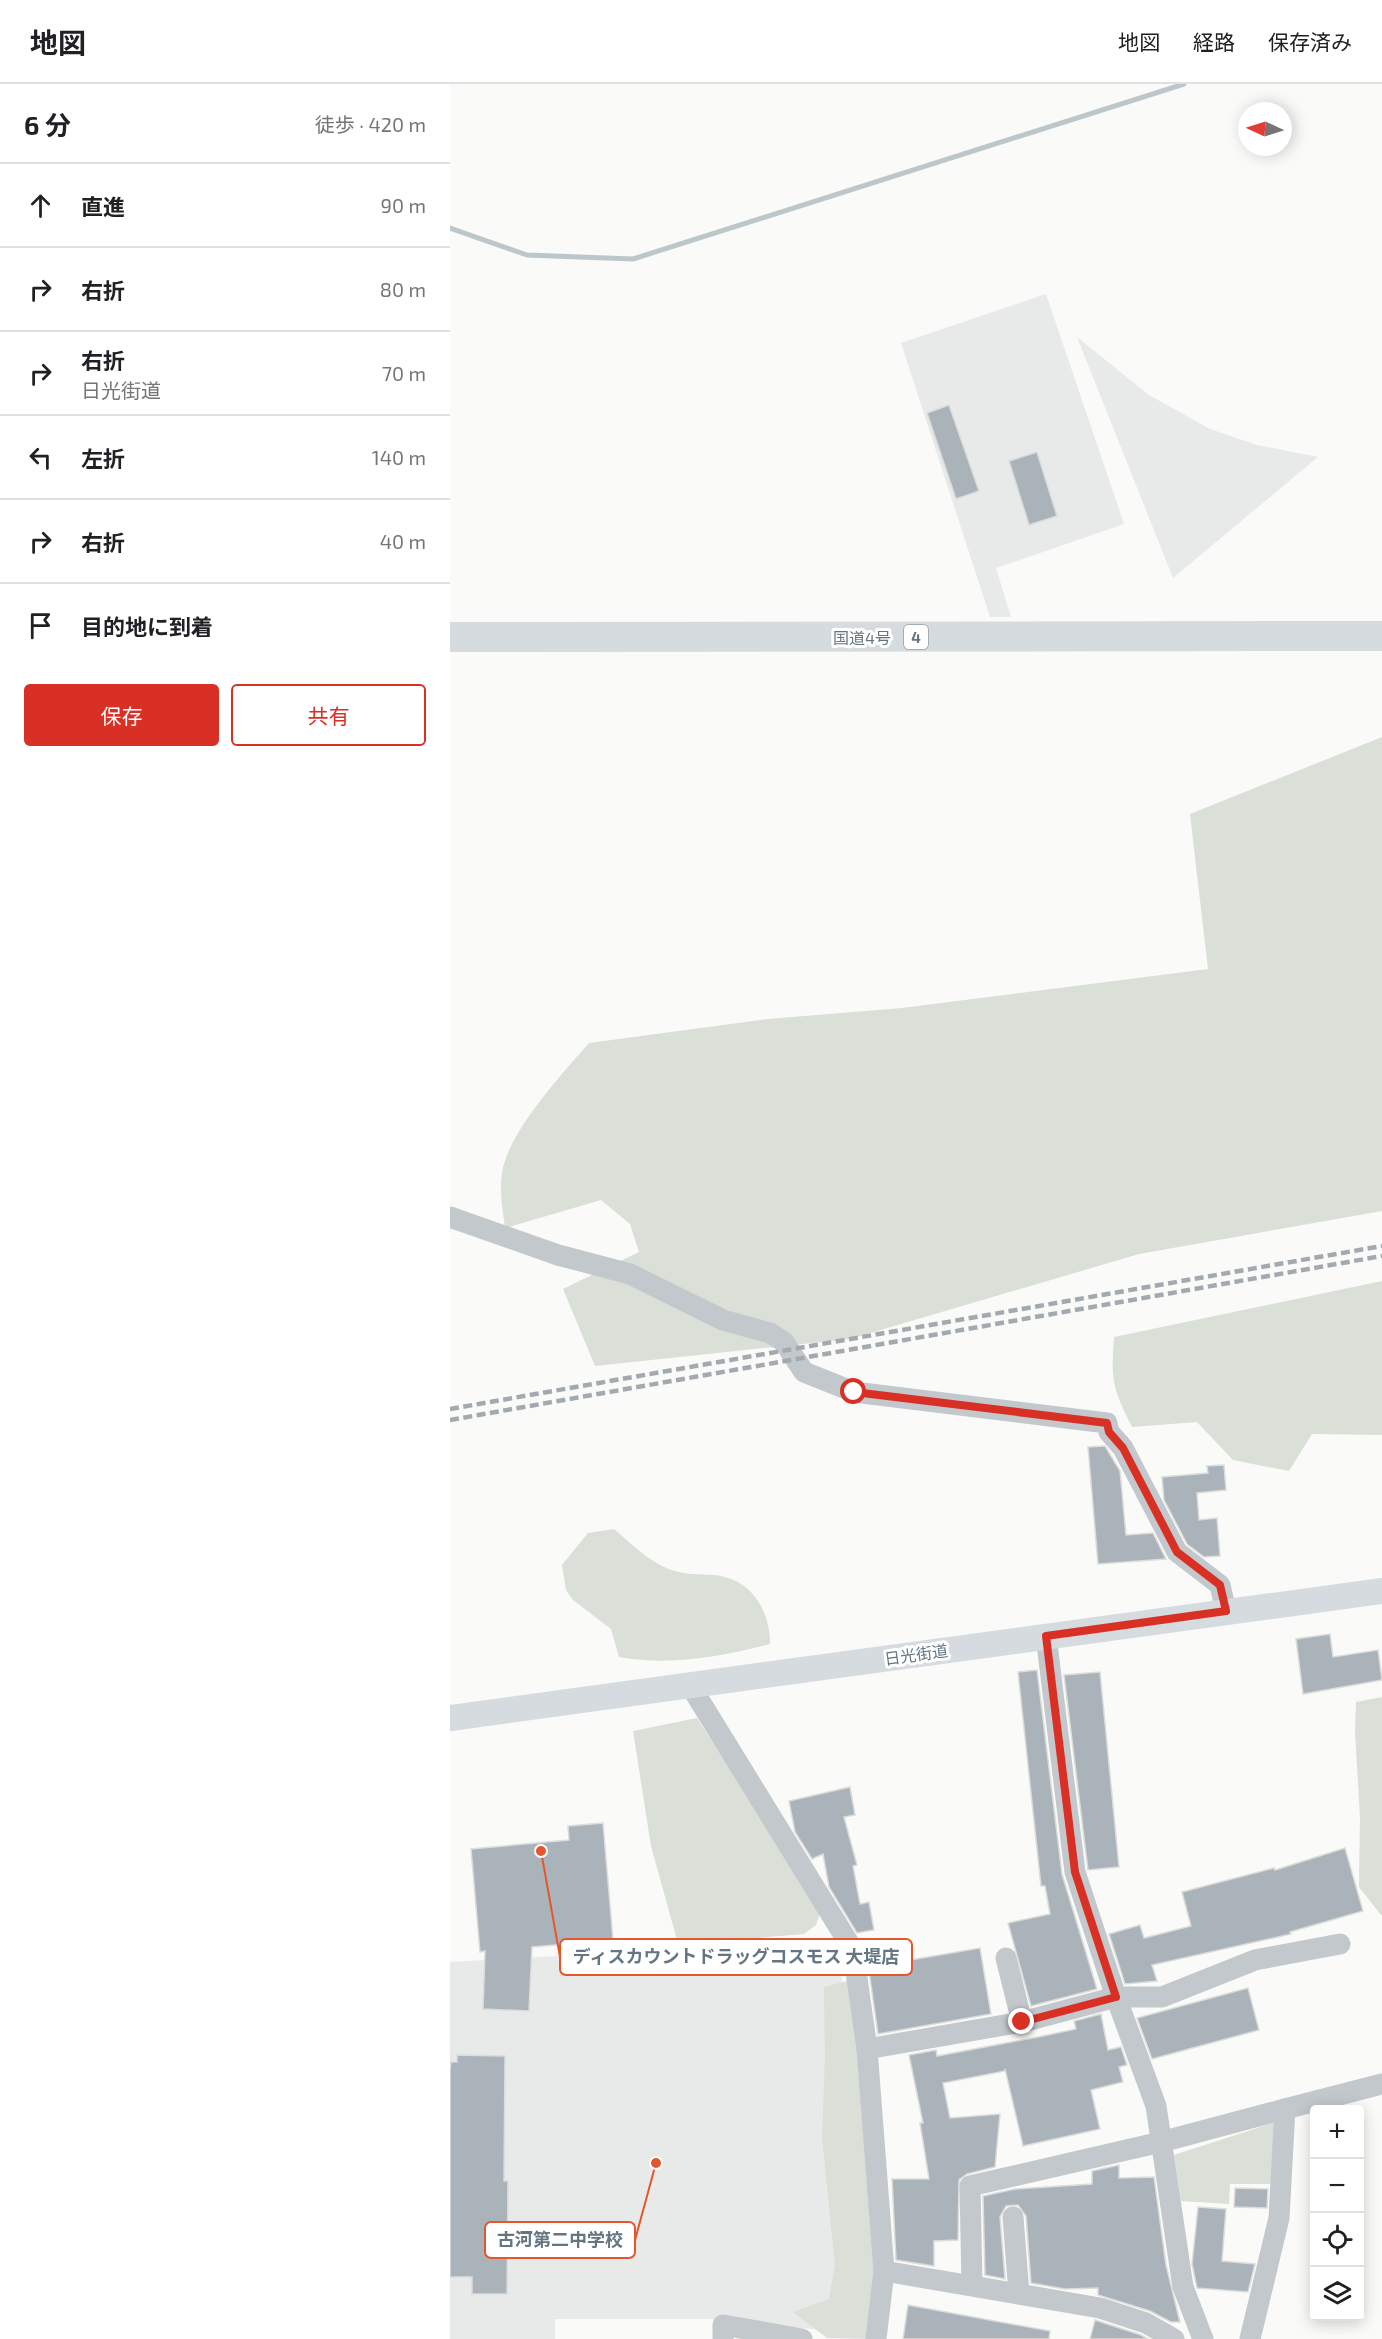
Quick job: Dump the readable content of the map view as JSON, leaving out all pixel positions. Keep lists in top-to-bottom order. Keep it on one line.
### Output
{"streets":{"highway":["国道4号","4"],"main road":["日光街道"]},"places":["ディスカウントドラッグコスモス 大堤店","古河第二中学校"],"north":"left","page":{"header":"地図","nav":["地図","経路","保存済み"],"heading":["6 分","徒歩 · 420 m"],"list":[["直進","90 m"],["右折","80 m"],["右折","日光街道","70 m"],["左折","140 m"],["右折","40 m"],"目的地に到着"],"buttons":["保存","共有"],"map_buttons":["+","−"]}}
